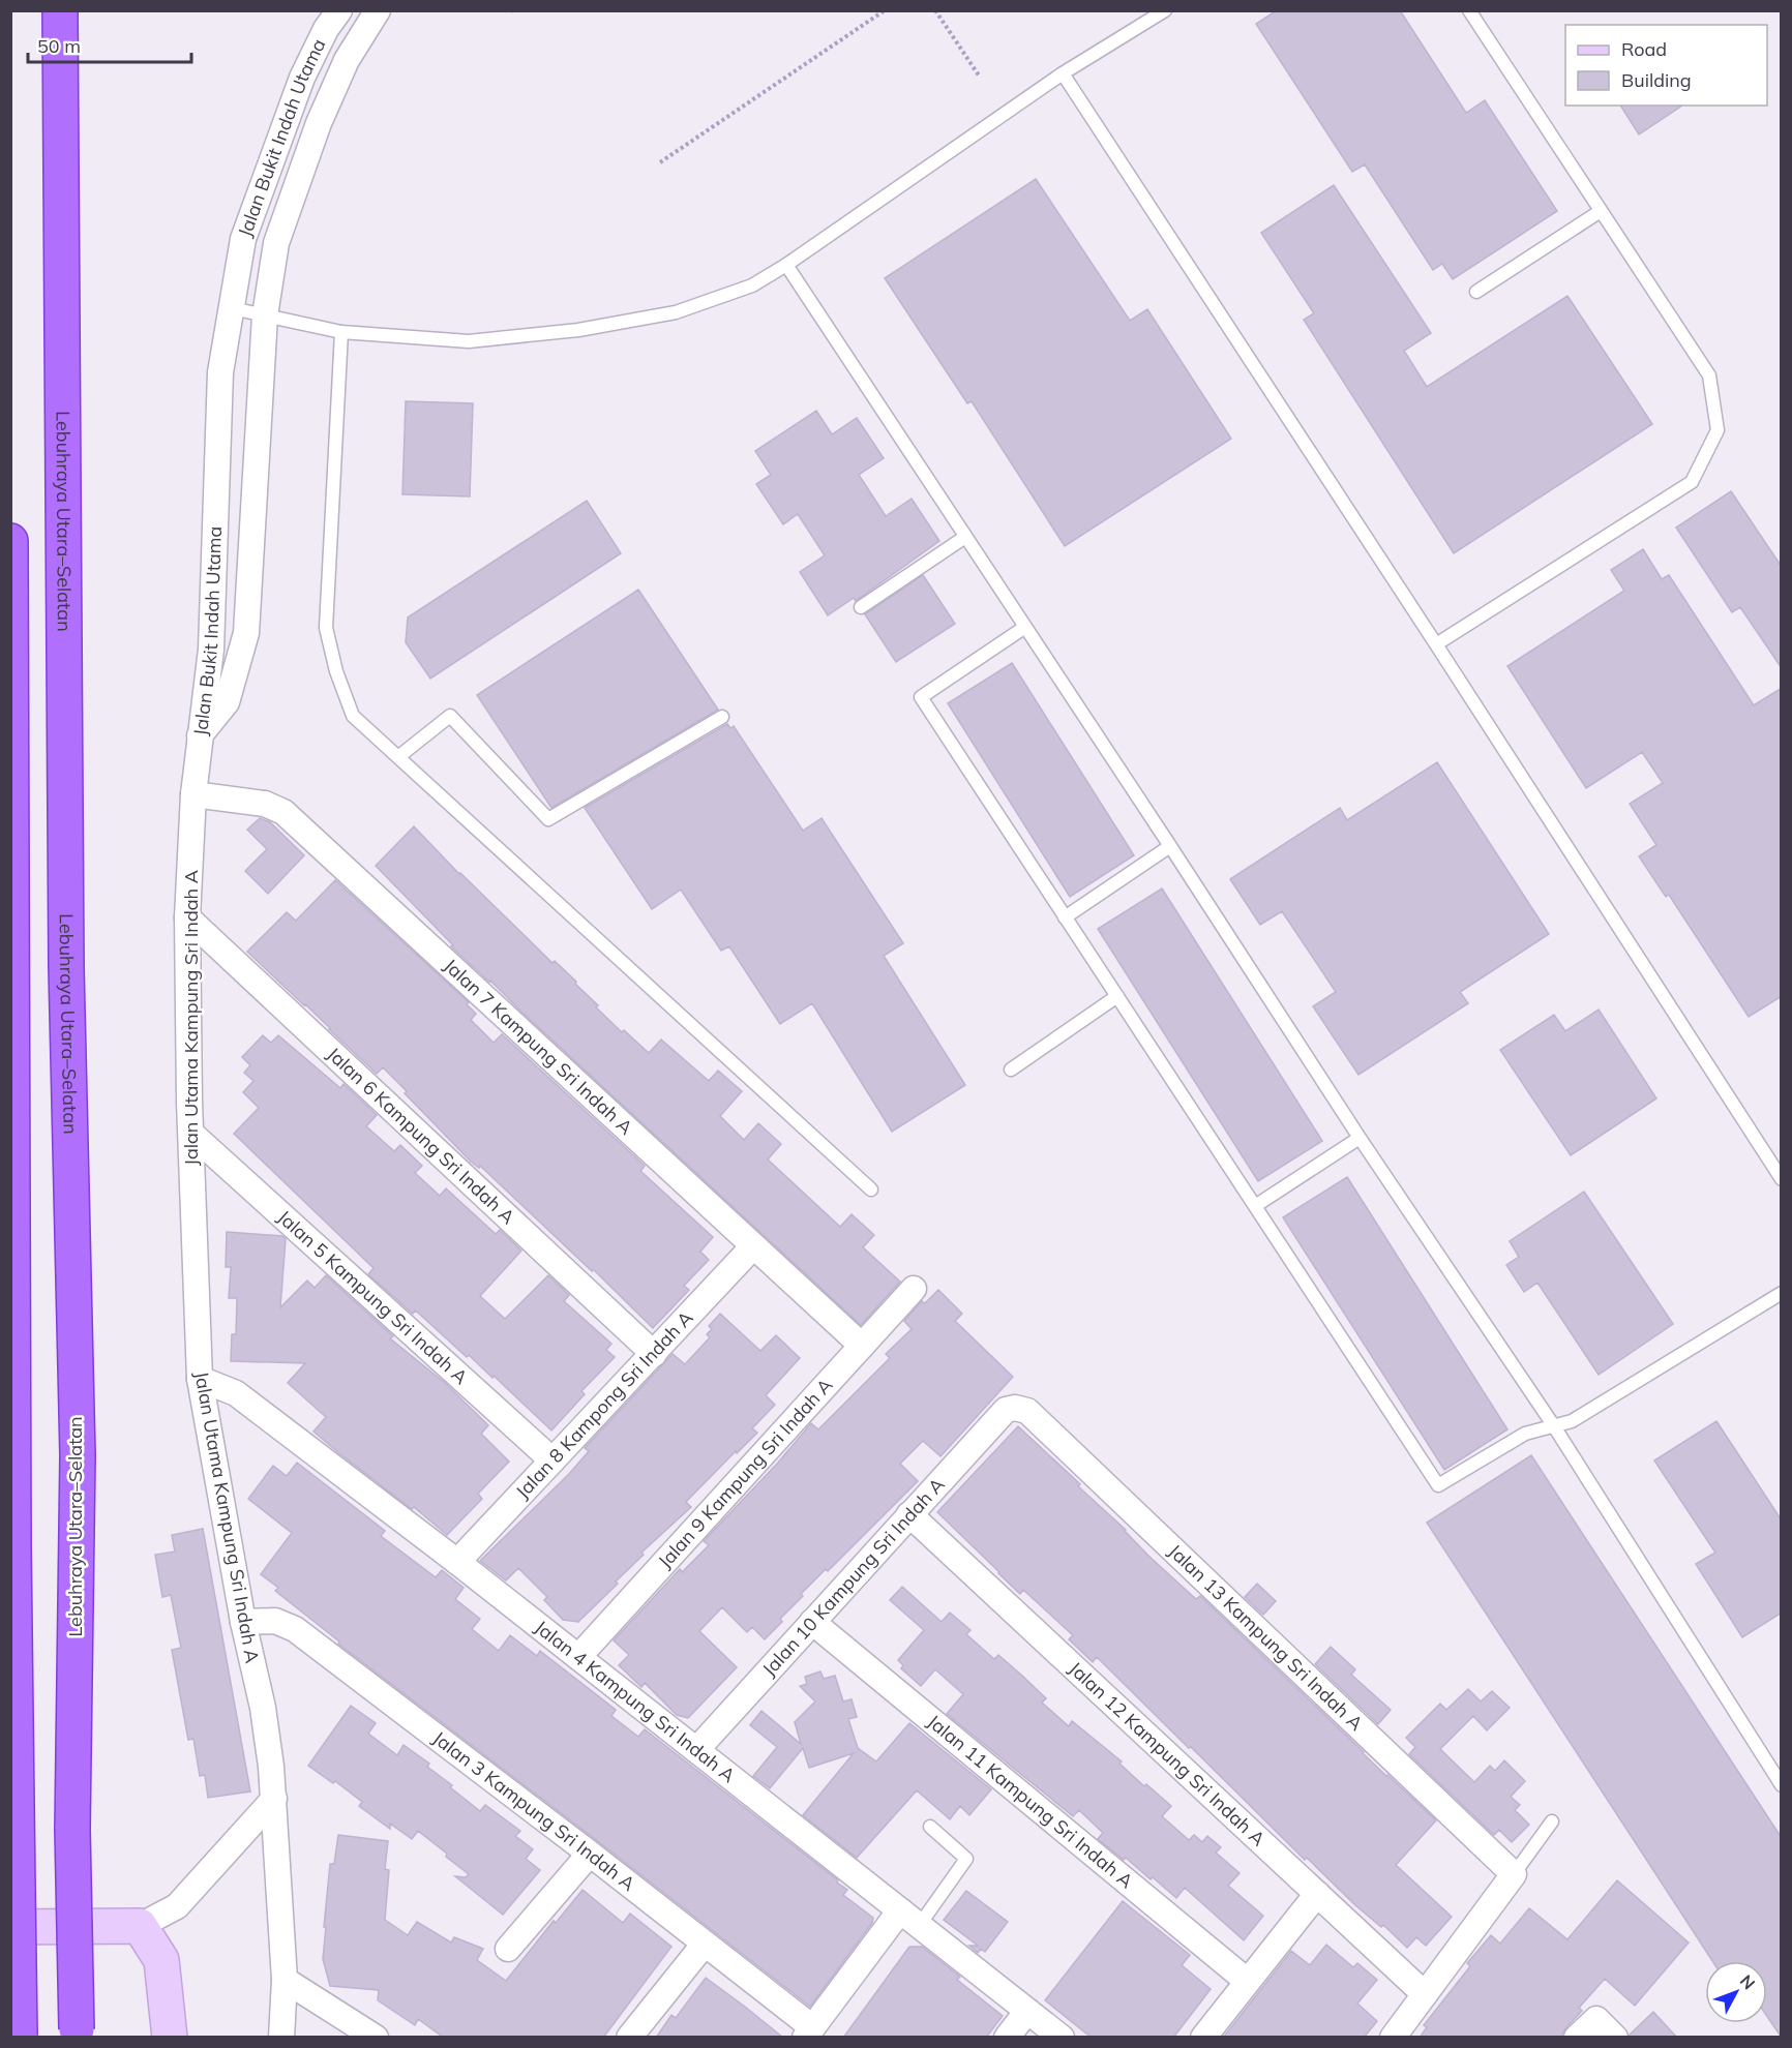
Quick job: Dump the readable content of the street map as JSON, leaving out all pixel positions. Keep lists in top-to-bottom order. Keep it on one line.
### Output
{"streets":{"highway":["Lebuhraya Utara–Selatan"],"street":["Jalan Bukit Indah Utama","Jalan Utama Kampung Sri Indah A","Jalan 7 Kampung Sri Indah A","Jalan 6 Kampung Sri Indah A","Jalan 5 Kampung Sri Indah A","Jalan 8 Kampong Sri Indah A","Jalan 9 Kampung Sri Indah A","Jalan 10 Kampung Sri Indah A","Jalan 13 Kampung Sri Indah A","Jalan 4 Kampung Sri Indah A","Jalan 12 Kampung Sri Indah A","Jalan 11 Kampung Sri Indah A","Jalan 3 Kampung Sri Indah A"]},"crossings":[["Jalan Bukit Indah Utama","Jalan Utama Kampung Sri Indah A"],["Jalan Utama Kampung Sri Indah A","Jalan 7 Kampung Sri Indah A"],["Jalan Utama Kampung Sri Indah A","Jalan 6 Kampung Sri Indah A"],["Jalan Utama Kampung Sri Indah A","Jalan 5 Kampung Sri Indah A"],["Jalan Utama Kampung Sri Indah A","Jalan 4 Kampung Sri Indah A"],["Jalan Utama Kampung Sri Indah A","Jalan 3 Kampung Sri Indah A"],["Jalan 7 Kampung Sri Indah A","Jalan 8 Kampong Sri Indah A"],["Jalan 7 Kampung Sri Indah A","Jalan 9 Kampung Sri Indah A"],["Jalan 6 Kampung Sri Indah A","Jalan 8 Kampong Sri Indah A"],["Jalan 5 Kampung Sri Indah A","Jalan 8 Kampong Sri Indah A"],["Jalan 8 Kampong Sri Indah A","Jalan 4 Kampung Sri Indah A"],["Jalan 9 Kampung Sri Indah A","Jalan 4 Kampung Sri Indah A"],["Jalan 10 Kampung Sri Indah A","Jalan 13 Kampung Sri Indah A"],["Jalan 10 Kampung Sri Indah A","Jalan 4 Kampung Sri Indah A"],["Jalan 10 Kampung Sri Indah A","Jalan 12 Kampung Sri Indah A"],["Jalan 10 Kampung Sri Indah A","Jalan 11 Kampung Sri Indah A"]],"legend":["Road","Building"],"scale_bar":"50 m","north":"top right"}
